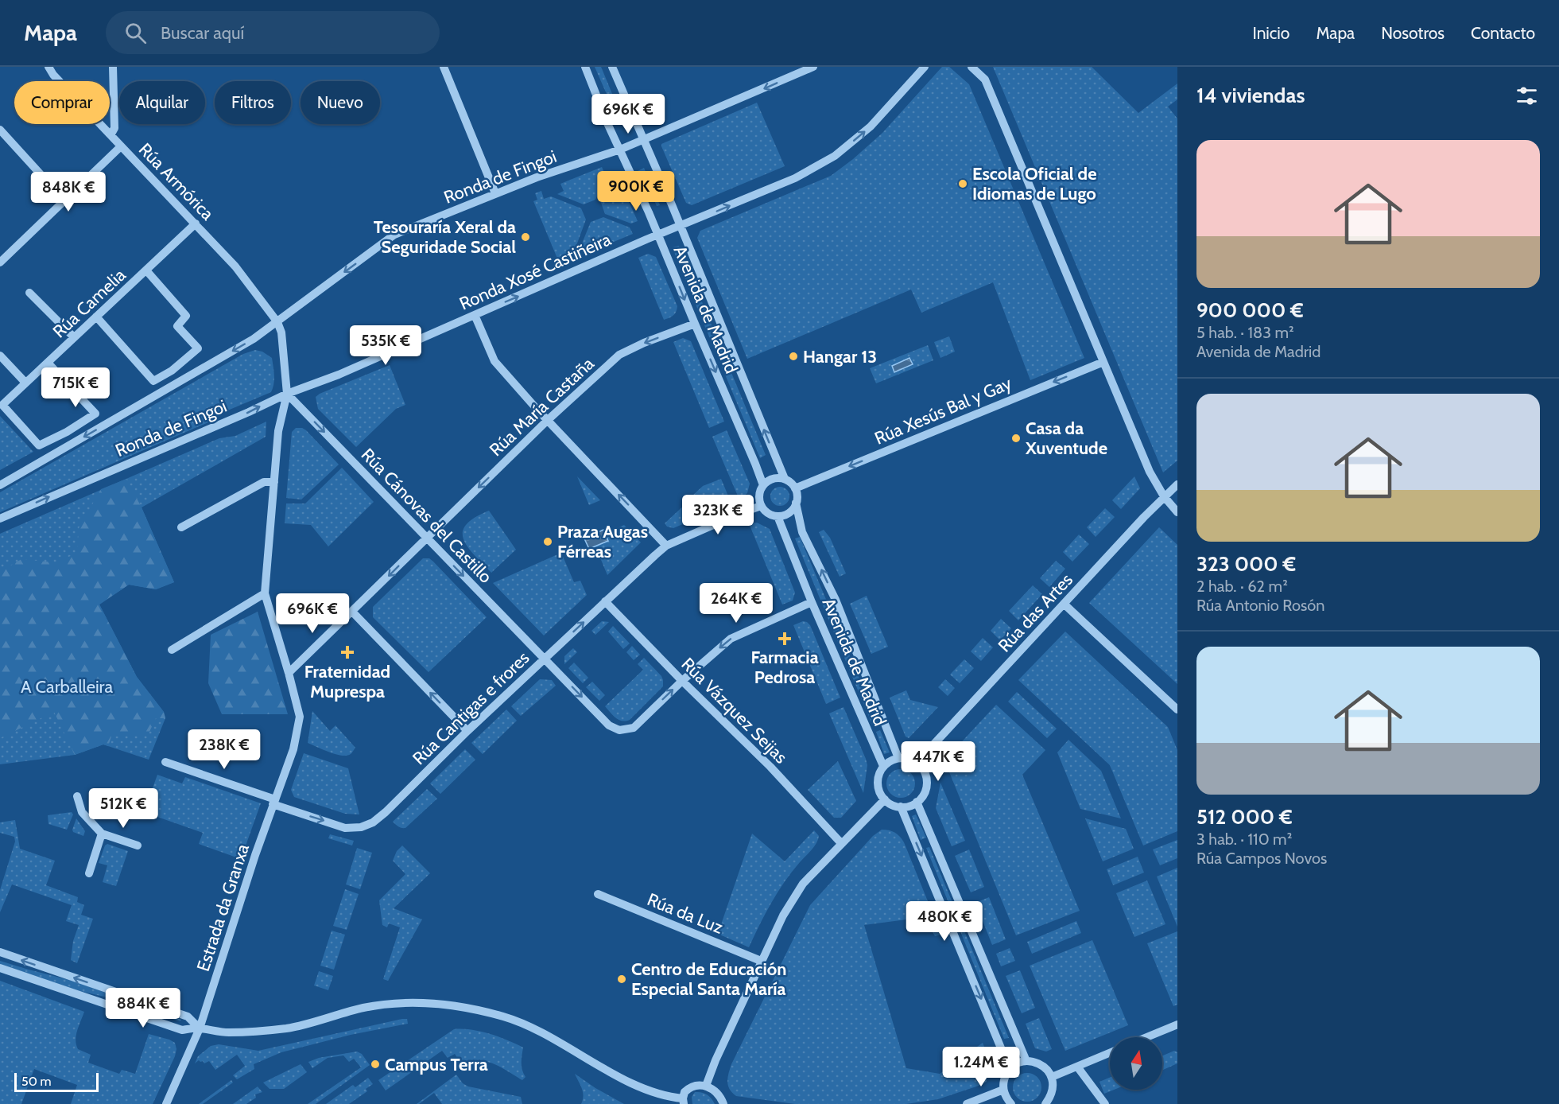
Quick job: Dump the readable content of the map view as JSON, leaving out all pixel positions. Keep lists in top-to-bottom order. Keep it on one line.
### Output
{"streets":{"street":["Ronda de Fingoi","Rúa Armórica","Ronda Xosé Castiñeira","Rúa Camelia","Avenida de Madrid","Rúa María Castaña","Rúa Xesús Bal y Gay","Rúa Cánovas del Castillo","Rúa das Artes","Rúa Cantigas e frores","Rúa Vázquez Seijas","Estrada da Granxa","Rúa da Luz"]},"crossings":[["Ronda de Fingoi","Rúa Armórica"],["Ronda de Fingoi","Ronda Xosé Castiñeira"],["Ronda de Fingoi","Avenida de Madrid"],["Ronda de Fingoi","Rúa Cánovas del Castillo"],["Ronda de Fingoi","Estrada da Granxa"],["Rúa Armórica","Rúa Camelia"],["Ronda Xosé Castiñeira","Avenida de Madrid"],["Ronda Xosé Castiñeira","Rúa Cánovas del Castillo"],["Ronda Xosé Castiñeira","Estrada da Granxa"],["Avenida de Madrid","Rúa María Castaña"],["Avenida de Madrid","Rúa Xesús Bal y Gay"],["Avenida de Madrid","Rúa Cánovas del Castillo"],["Avenida de Madrid","Rúa das Artes"],["Avenida de Madrid","Rúa Cantigas e frores"],["Rúa María Castaña","Rúa Cánovas del Castillo"],["Rúa María Castaña","Estrada da Granxa"],["Rúa Xesús Bal y Gay","Rúa Cantigas e frores"],["Rúa Cánovas del Castillo","Rúa Cantigas e frores"],["Rúa Cánovas del Castillo","Rúa Vázquez Seijas"],["Rúa Cánovas del Castillo","Estrada da Granxa"],["Rúa Cantigas e frores","Rúa Vázquez Seijas"],["Rúa Cantigas e frores","Estrada da Granxa"]],"one_way":["Ronda Xosé Castiñeira","Rúa María Castaña","Rúa Xesús Bal y Gay","Rúa Cantigas e frores"],"parks":["A Carballeira"],"places":{"other":["Escola Oficial de Idiomas de Lugo","Tesouraría Xeral da Seguridade Social","Hangar 13","Casa da Xuventude","Praza Augas Férreas","Centro de Educación Especial Santa María","Campus Terra"],"health":["Farmacia Pedrosa","Fraternidad Muprespa"]},"scale_bar":"50 m","north":"top","page":{"header":"Mapa","search":"Buscar aquí","nav":["Inicio","Mapa","Nosotros","Contacto"],"heading":"14 viviendas","chip":["Comprar","Alquilar","Filtros","Nuevo"],"price":["696K €","900K €","848K €","535K €","715K €","323K €","264K €","696K €","238K €","447K €","512K €","480K €","884K €","1.24M €"],"list":[{"name":"900 000 €","note":"5 hab. · 183 m² · Avenida de Madrid"},{"name":"323 000 €","note":"2 hab. · 62 m² · Rúa Antonio Rosón"},{"name":"512 000 €","note":"3 hab. · 110 m² · Rúa Campos Novos"}],"scale":"50 m"}}
